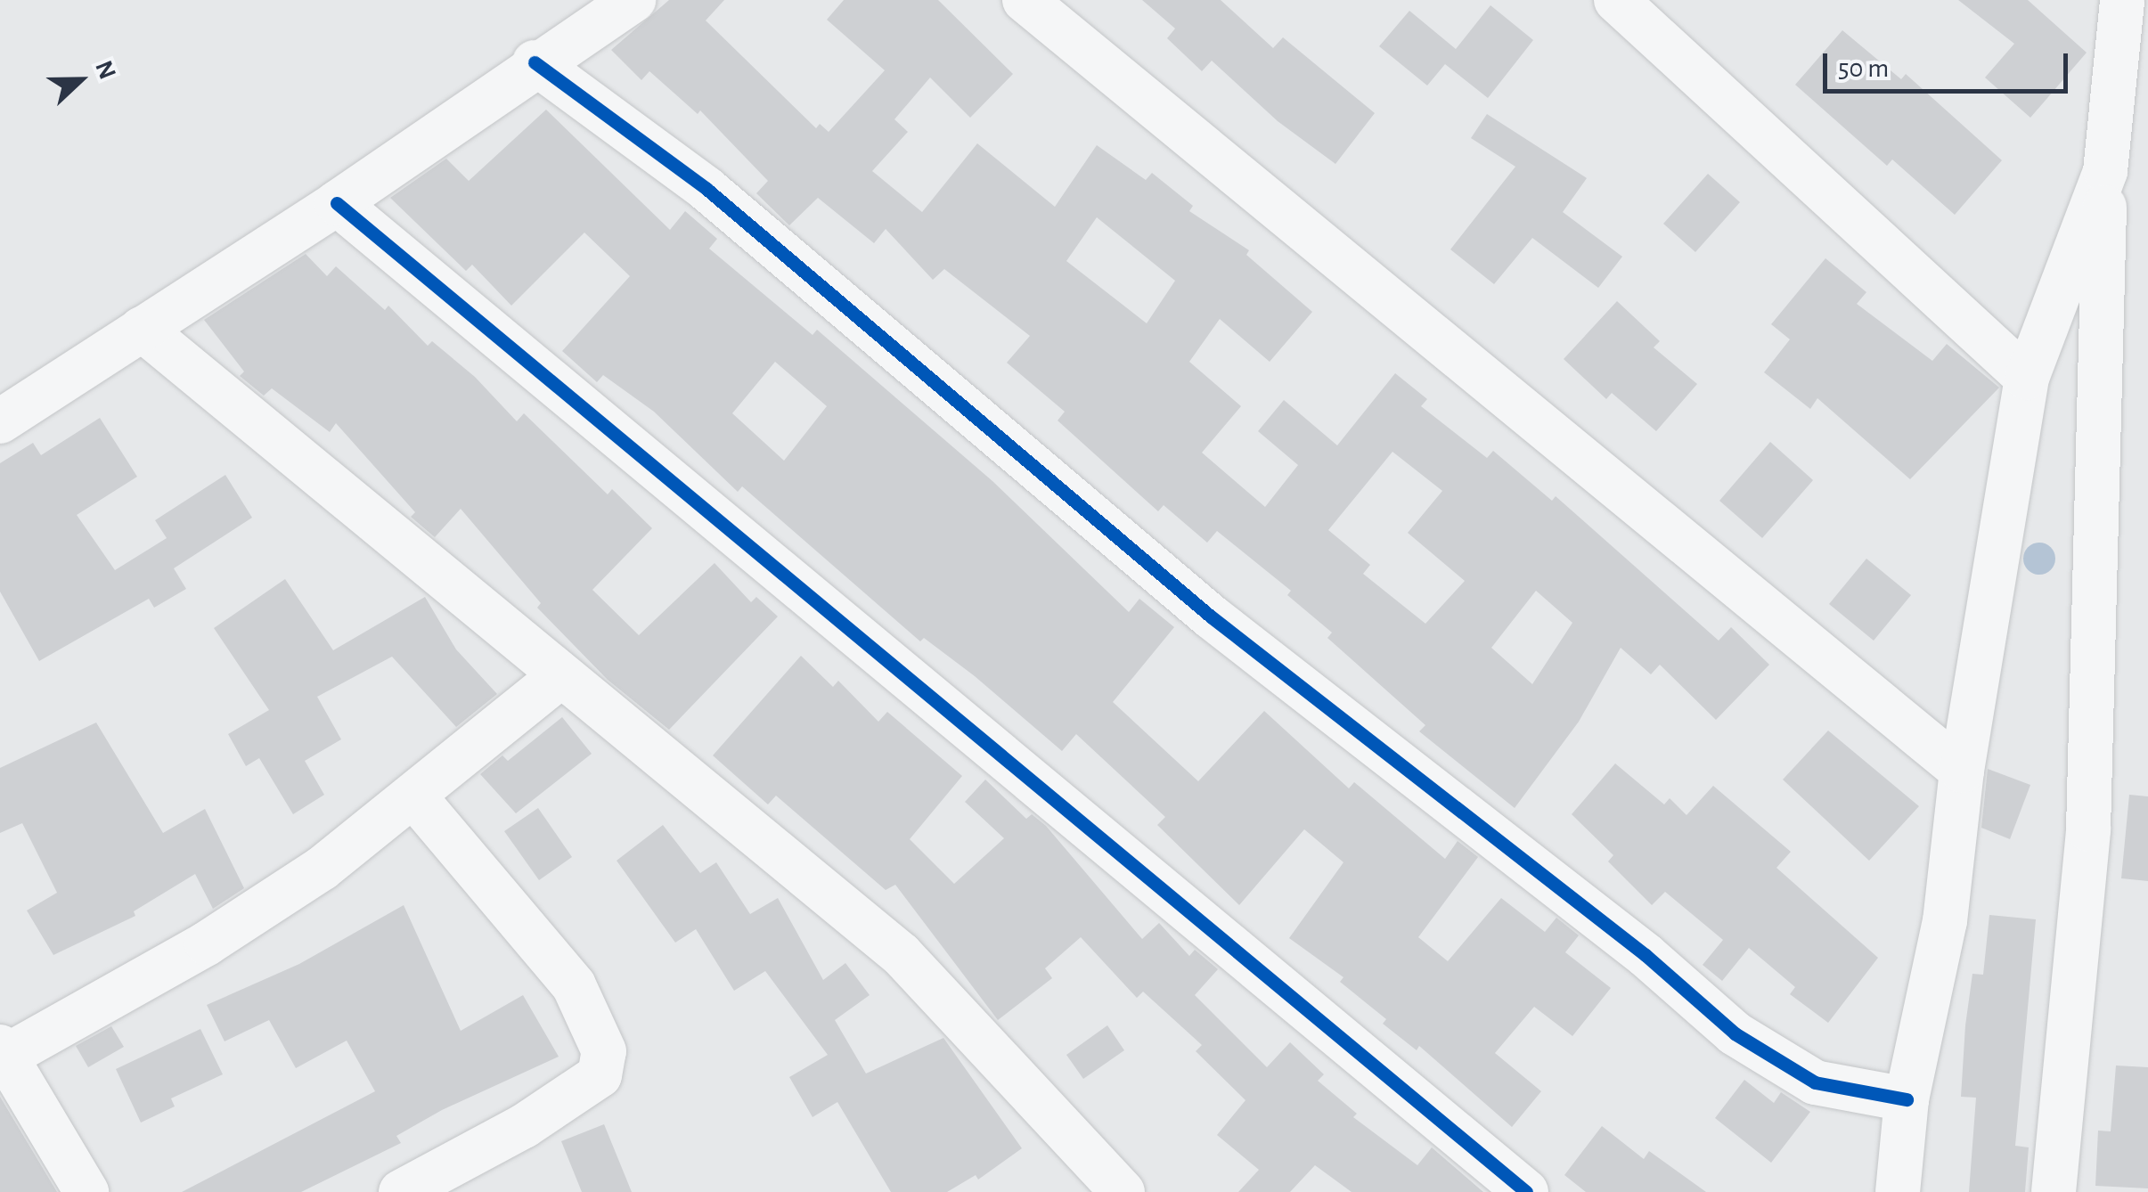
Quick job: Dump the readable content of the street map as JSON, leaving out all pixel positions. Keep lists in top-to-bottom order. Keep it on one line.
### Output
{"scale_bar":"50 m","north":"right"}
